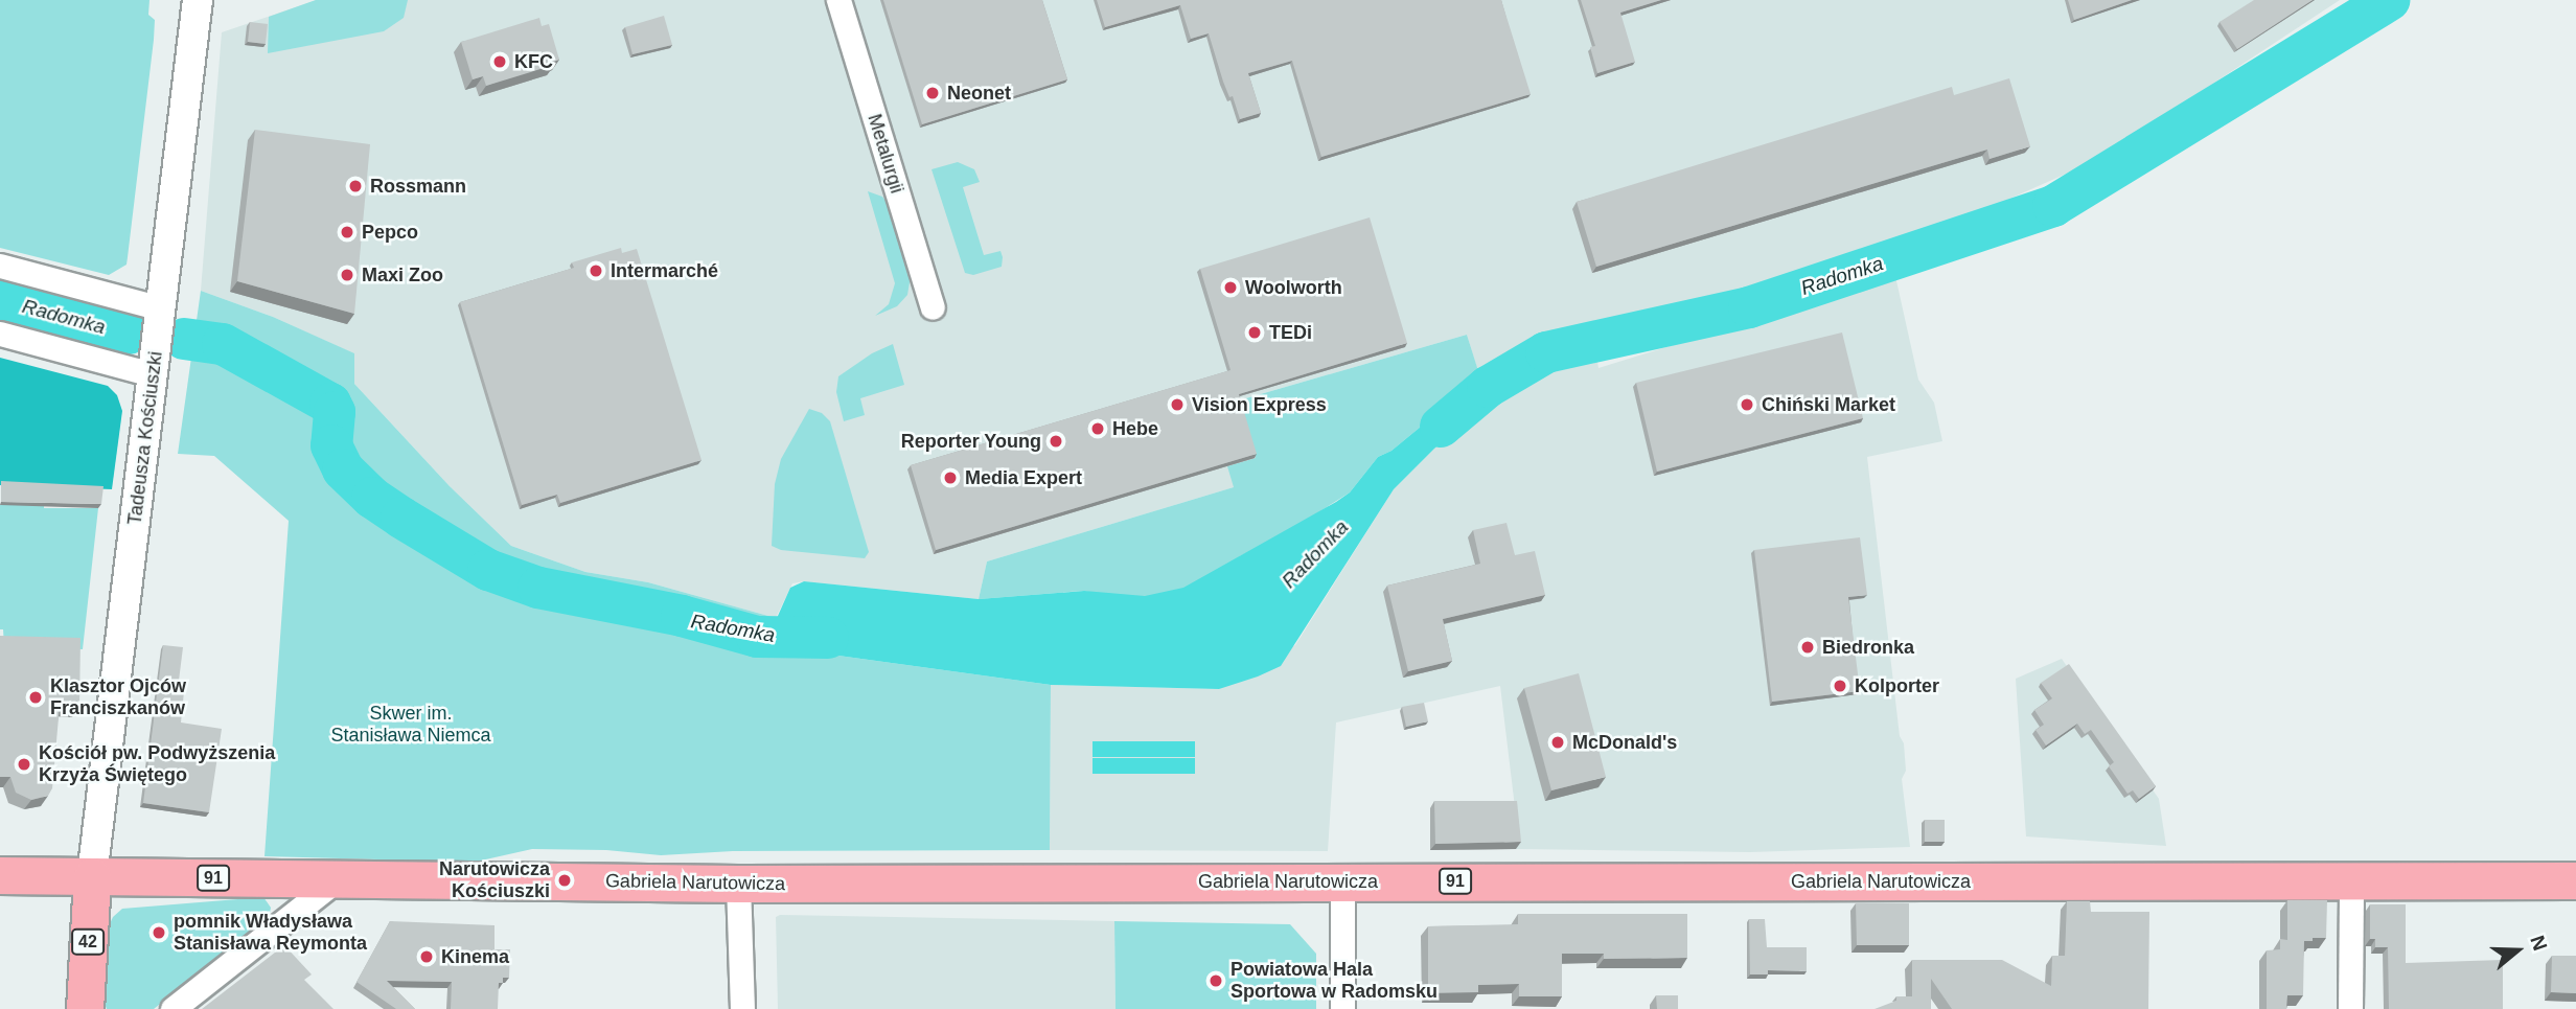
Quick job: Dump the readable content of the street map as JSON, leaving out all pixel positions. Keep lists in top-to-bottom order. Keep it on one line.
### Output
{"streets":{"main road":["91","Gabriela Narutowicza","42"],"street":["Metalurgii","Tadeusza Kościuszki"]},"crossings":[["Tadeusza Kościuszki","Gabriela Narutowicza"],["Tadeusza Kościuszki","42"],["Gabriela Narutowicza","42"]],"water":["Radomka"],"parks":["Skwer im. Stanisława Niemca"],"places":["KFC","Neonet","Rossmann","Pepco","Intermarché","Maxi Zoo","Woolworth","TEDi","Vision Express","Chiński Market","Hebe","Reporter Young","Media Expert","Biedronka","Kolporter","Klasztor Ojców Franciszkanów","McDonald's","Kościół pw. Podwyższenia Krzyża Świętego","Narutowicza Kościuszki","pomnik Władysława Stanisława Reymonta","Kinema","Powiatowa Hala Sportowa w Radomsku"],"north":"right"}
